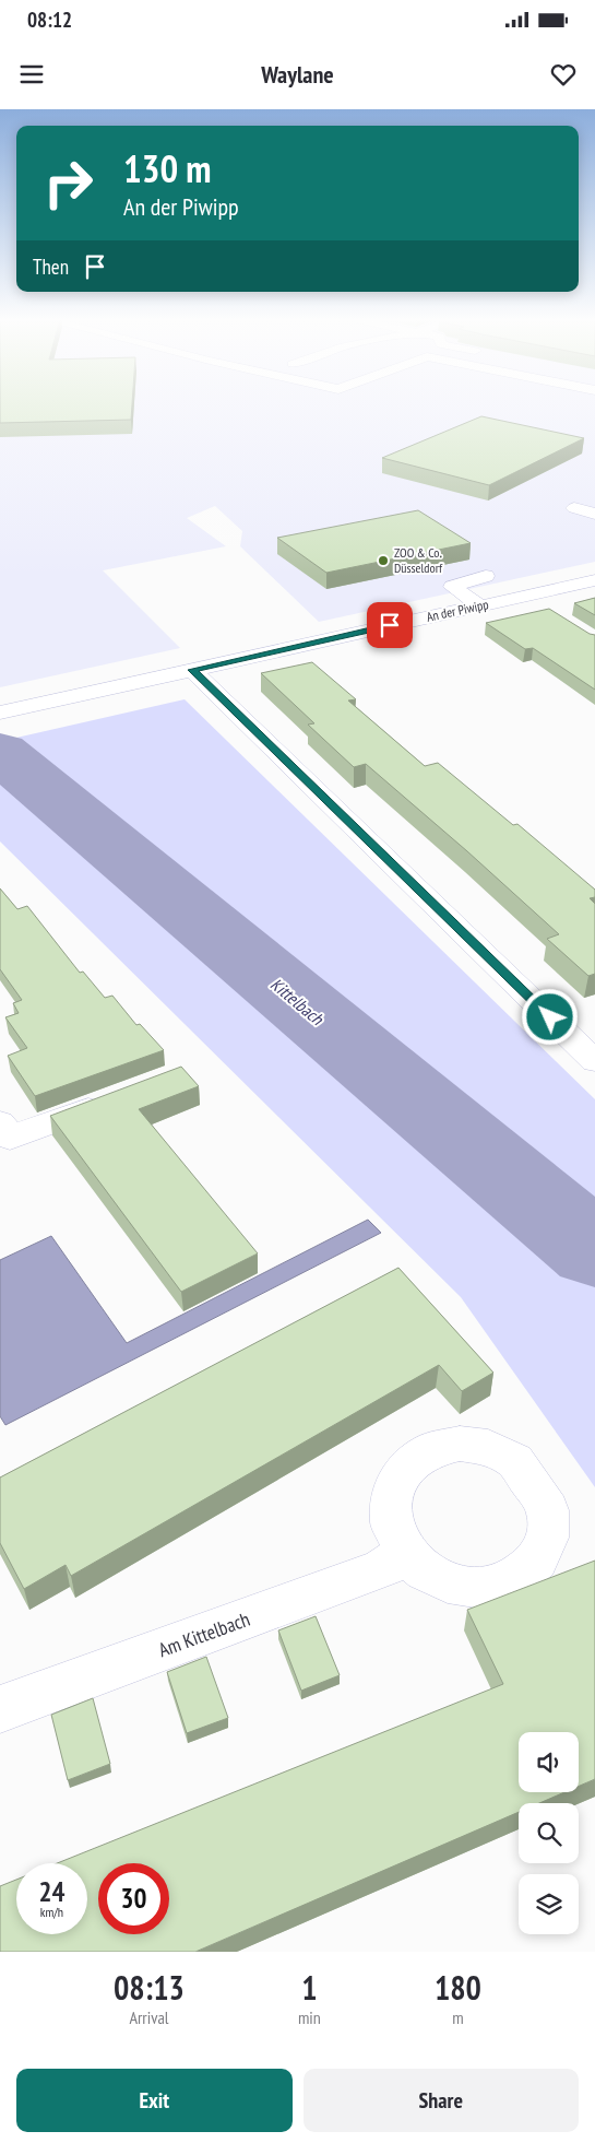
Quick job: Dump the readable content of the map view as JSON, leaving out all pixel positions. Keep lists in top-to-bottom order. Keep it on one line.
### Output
{"streets":{"street":["An der Piwipp","Am Kittelbach"]},"water":["Kittelbach"],"places":["ZOO & Co. Düsseldorf"],"page":{"status":"08:12","header":"Waylane","turn":["130 m","An der Piwipp"],"then":"Then","speed":"24 km/h","limit":"30","eta":["08:13","Arrival","1","min","180","m"],"buttons":["Exit","Share"]}}
